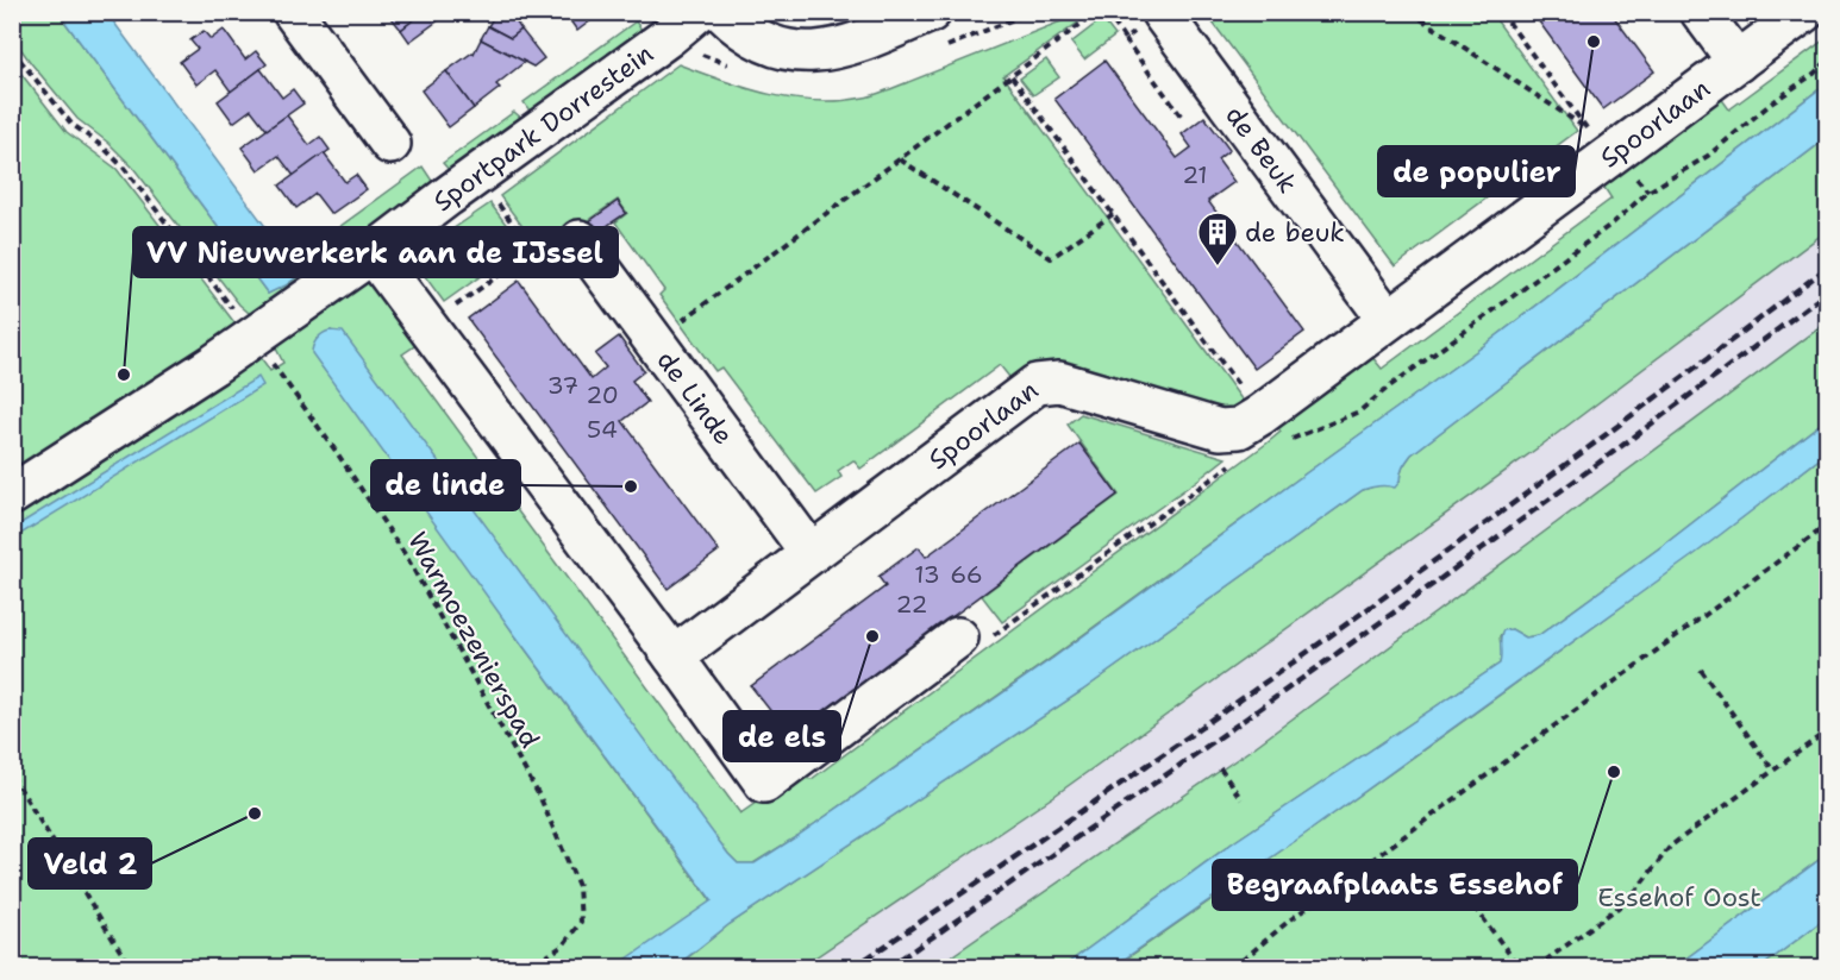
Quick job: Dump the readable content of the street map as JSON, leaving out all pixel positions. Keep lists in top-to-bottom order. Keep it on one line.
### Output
{"streets":{"street":["Spoorlaan","Sportpark Dorrestein","de Beuk","de Linde"],"path":["Warmoezenierspad"]},"crossings":[["Spoorlaan","de Beuk"],["Spoorlaan","de Linde"],["Sportpark Dorrestein","Warmoezenierspad"]],"parks":["Essehof Oost"],"places":{"other":["de populier","VV Nieuwerkerk aan de IJssel","de linde","de els","Begraafplaats Essehof","Veld 2"],"building":["de beuk"]},"house_numbers":["21","37","20","54","13","66","22"]}
